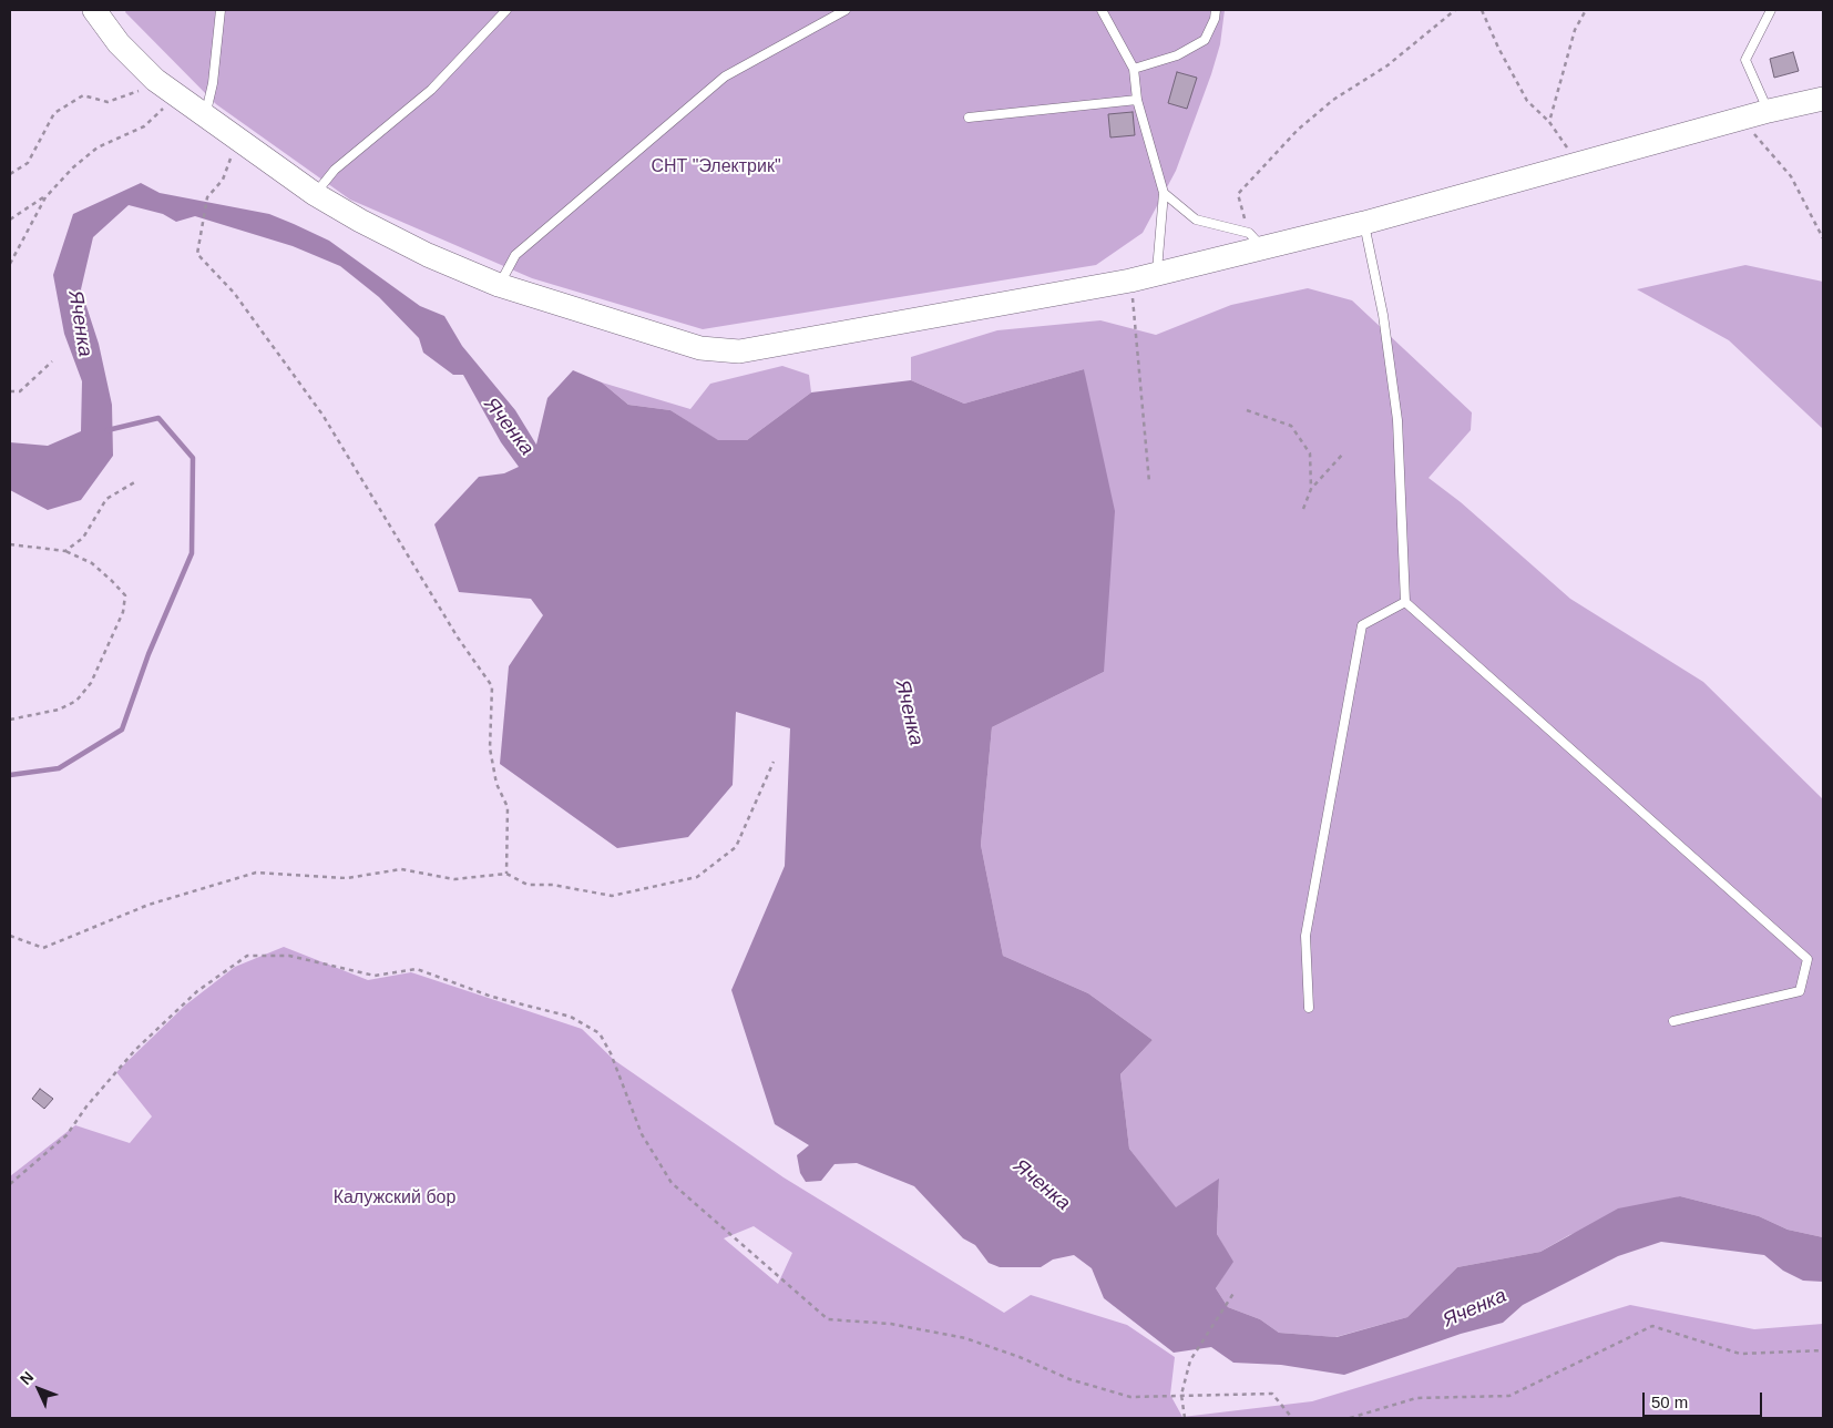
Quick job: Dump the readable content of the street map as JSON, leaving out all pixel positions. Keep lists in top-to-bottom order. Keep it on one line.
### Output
{"water":["Яченка"],"parks":["СНТ \"Электрик\"","Калужский бор"],"scale_bar":"50 m","north":"top left"}
